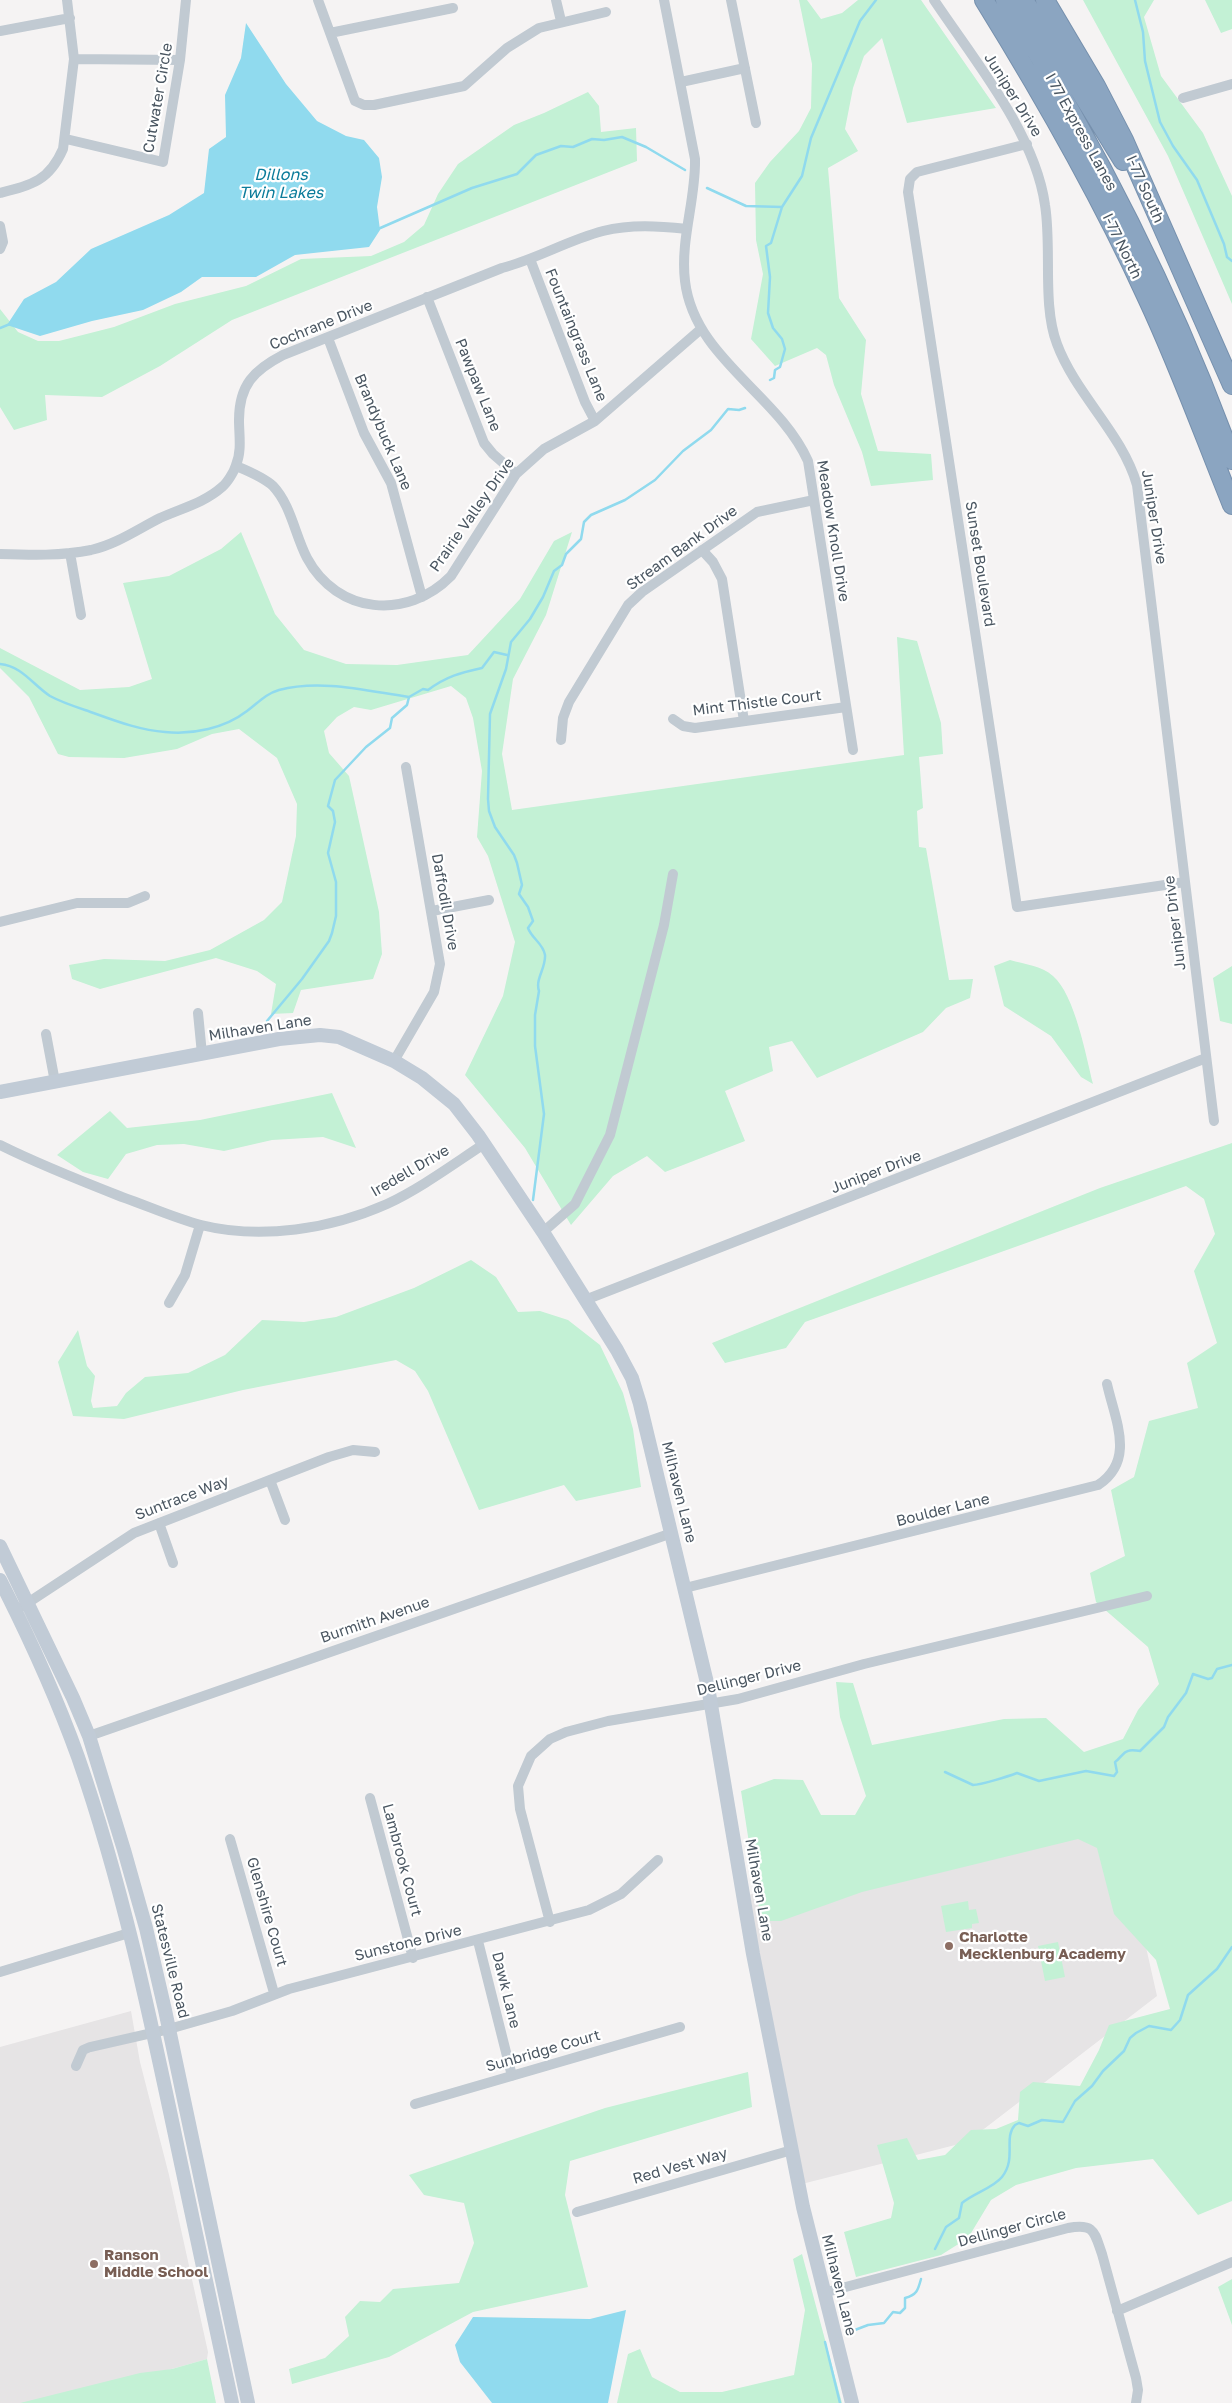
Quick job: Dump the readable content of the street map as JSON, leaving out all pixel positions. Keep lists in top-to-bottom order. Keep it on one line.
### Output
{"streets":{"highway":["I 77 Express Lanes","I-77 South","I-77 North"],"street":["Juniper Drive","Cutwater Circle","Cochrane Drive","Fountaingrass Lane","Pawpaw Lane","Brandybuck Lane","Prairie Valley Drive","Meadow Knoll Drive","Stream Bank Drive","Sunset Boulevard","Mint Thistle Court","Daffodil Drive","Milhaven Lane","Iredell Drive","Suntrace Way","Boulder Lane","Burmith Avenue","Dellinger Drive","Lambrook Court","Glenshire Court","Sunstone Drive","Statesville Road","Dawk Lane","Sunbridge Court","Red Vest Way","Dellinger Circle"]},"crossings":[["Juniper Drive","Sunset Boulevard"],["Juniper Drive","Milhaven Lane"],["I 77 Express Lanes","I-77 South"],["Cochrane Drive","Fountaingrass Lane"],["Cochrane Drive","Pawpaw Lane"],["Cochrane Drive","Brandybuck Lane"],["Cochrane Drive","Prairie Valley Drive"],["Cochrane Drive","Meadow Knoll Drive"],["Fountaingrass Lane","Prairie Valley Drive"],["Pawpaw Lane","Prairie Valley Drive"],["Brandybuck Lane","Prairie Valley Drive"],["Prairie Valley Drive","Meadow Knoll Drive"],["Meadow Knoll Drive","Stream Bank Drive"],["Meadow Knoll Drive","Mint Thistle Court"],["Daffodil Drive","Milhaven Lane"],["Milhaven Lane","Iredell Drive"],["Milhaven Lane","Boulder Lane"],["Milhaven Lane","Burmith Avenue"],["Milhaven Lane","Dellinger Drive"],["Milhaven Lane","Red Vest Way"],["Milhaven Lane","Dellinger Circle"],["Suntrace Way","Statesville Road"],["Burmith Avenue","Statesville Road"],["Dellinger Drive","Sunstone Drive"],["Lambrook Court","Sunstone Drive"],["Glenshire Court","Sunstone Drive"],["Sunstone Drive","Statesville Road"],["Sunstone Drive","Dawk Lane"],["Dawk Lane","Sunbridge Court"]],"water":["Dillons Twin Lakes"],"places":["Charlotte Mecklenburg Academy","Ranson Middle School"]}
